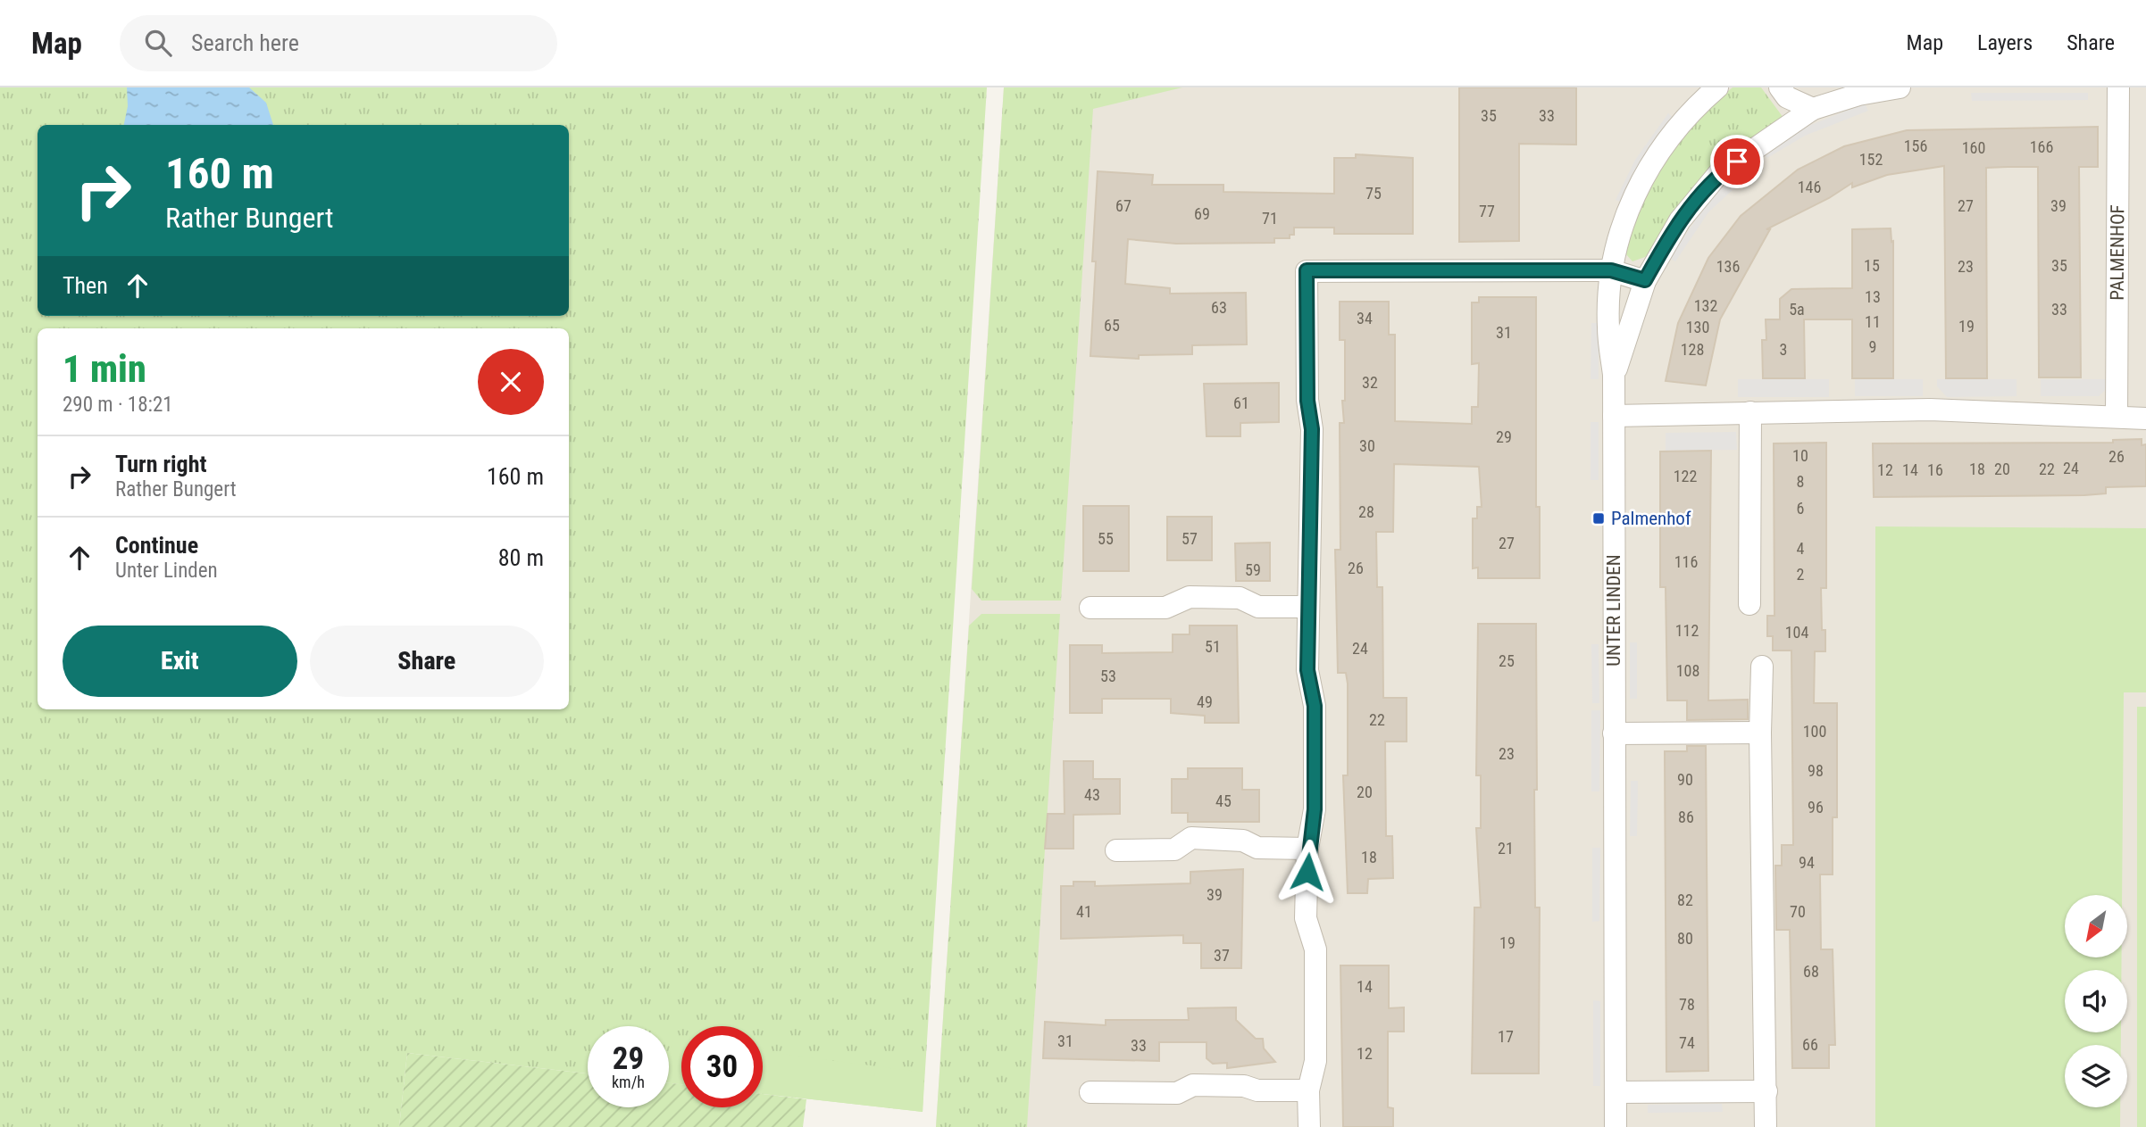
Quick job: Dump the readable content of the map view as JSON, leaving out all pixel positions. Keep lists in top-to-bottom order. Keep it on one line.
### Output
{"streets":{"street":["PALMENHOF","UNTER LINDEN"]},"places":{"transit":["Palmenhof"]},"house_numbers":["35","33","156","166","160","152","146","75","67","27","39","77","69","71","15","35","136","23","13","132","63","5a","33","34","11","65","19","130","31","9","128","3","32","61","29","30","10","26","24","18","20","22","12","14","16","122","8","6","28","55","57","27","4","116","26","59","2","112","104","51","24","25","108","53","49","22","100","23","98","90","20","43","45","96","86","21","18","94","39","82","41","70","80","19","37","68","14","78","17","31","74","66","33","12"],"north":"bottom left","page":{"header":"Map","search":"Search here","nav":["Map","Layers","Share"],"turn":["160 m","Rather Bungert"],"then":"Then","heading":["1 min","290 m · 18:21"],"list":[{"name":"Turn right","note":"Rather Bungert","value":"160 m"},{"name":"Continue","note":"Unter Linden","value":"80 m"}],"buttons":["Exit","Share"],"speed":"29 km/h","limit":"30"}}
